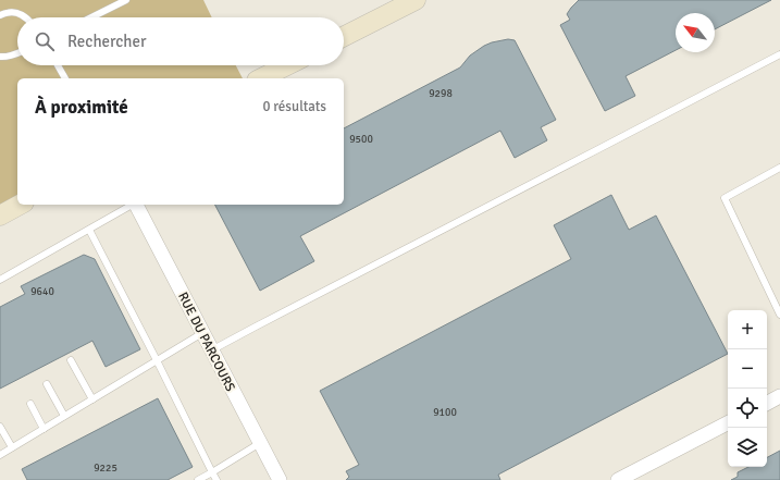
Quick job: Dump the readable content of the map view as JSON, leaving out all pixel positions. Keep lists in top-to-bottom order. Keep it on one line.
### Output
{"streets":{"street":["RUE DU PARCOURS"]},"house_numbers":["9298","9500","9640","9100","9225"],"north":"top left","page":{"search":"Rechercher","heading":["À proximité","0 résultats"],"map_buttons":["+","−"]}}
